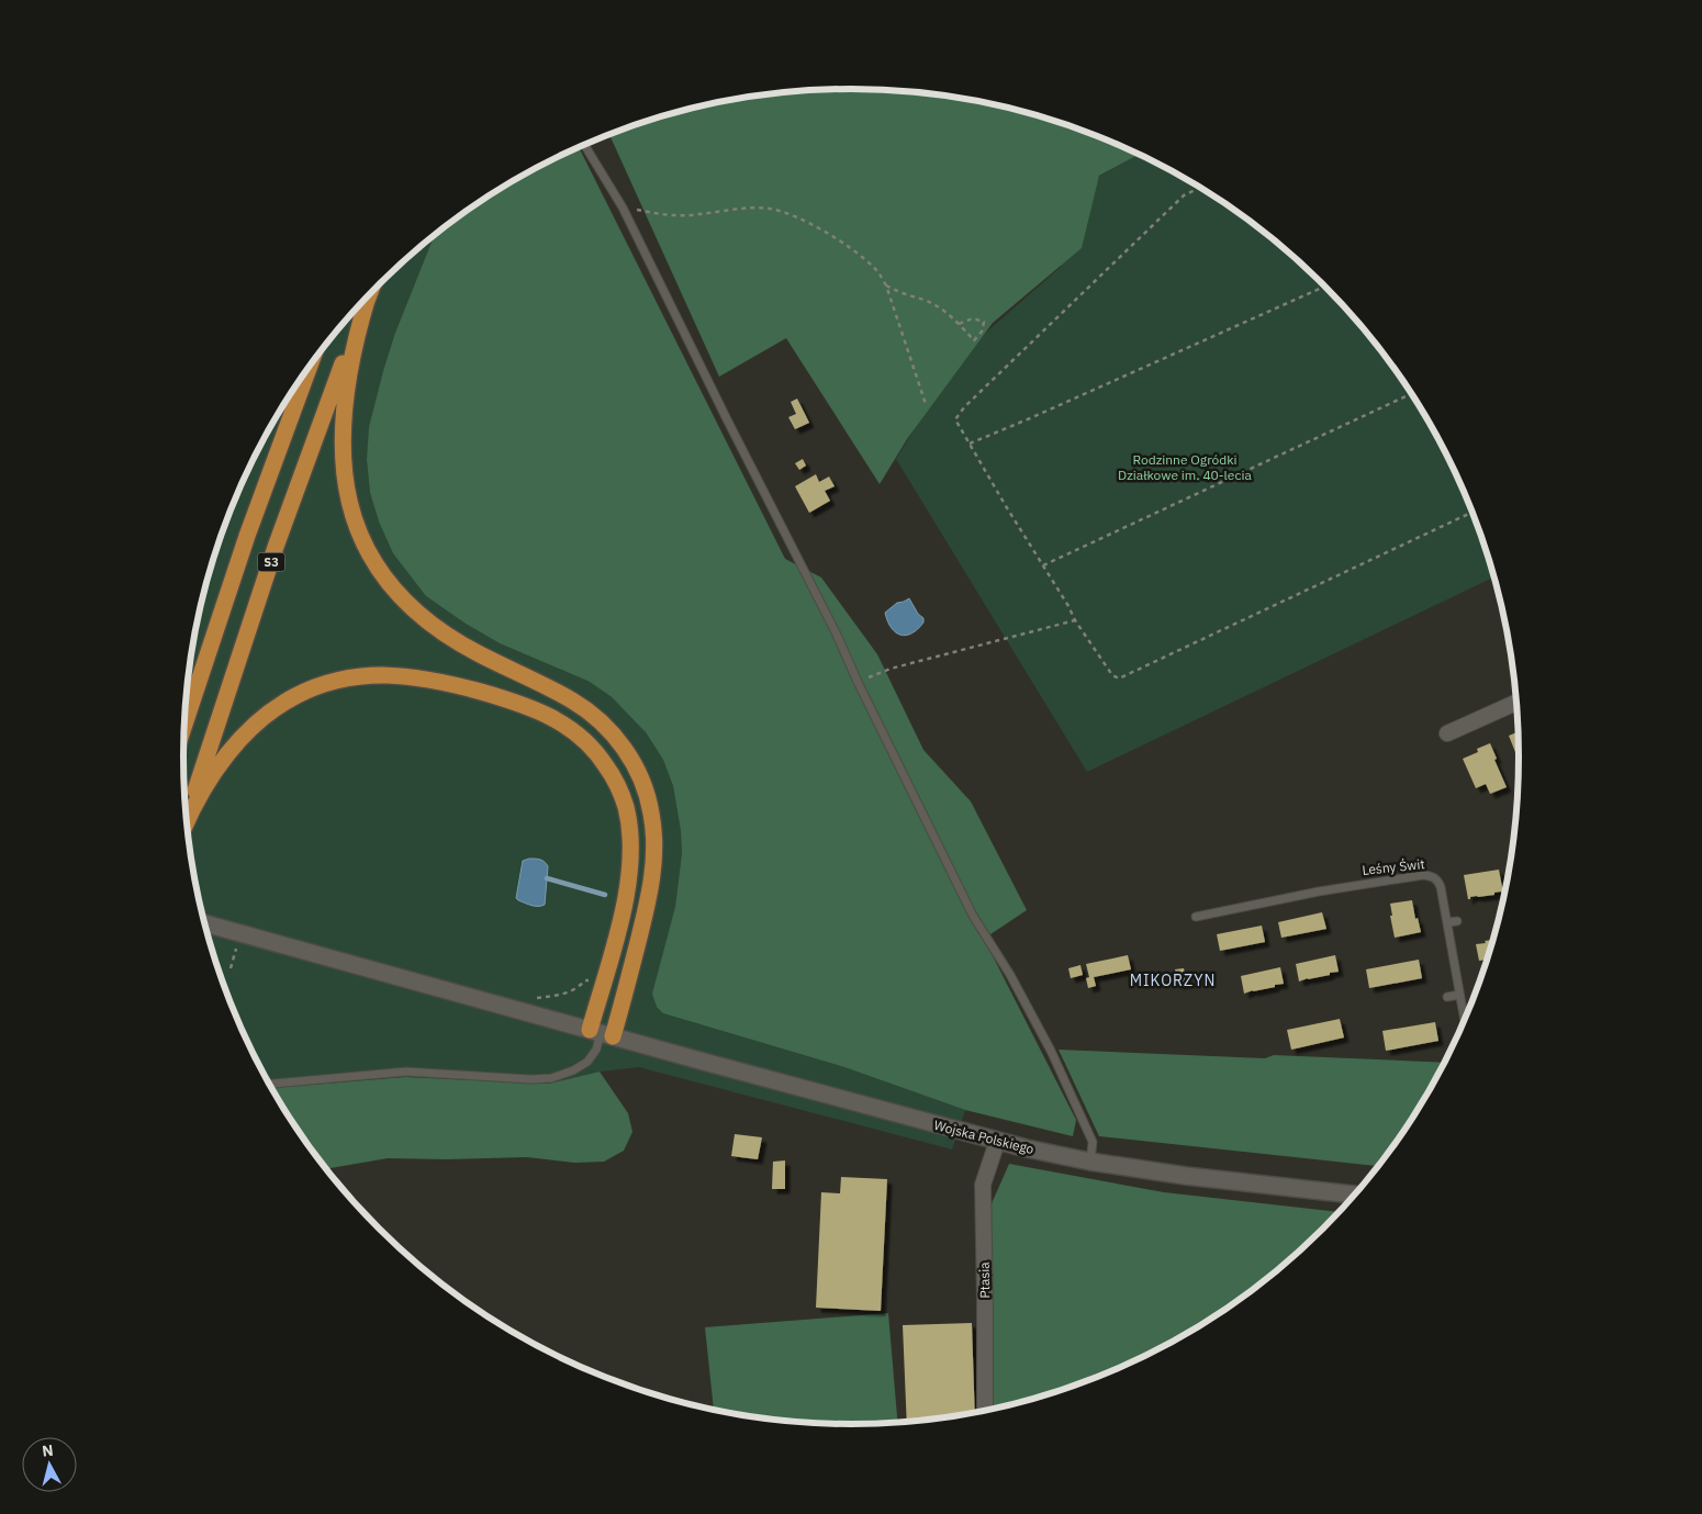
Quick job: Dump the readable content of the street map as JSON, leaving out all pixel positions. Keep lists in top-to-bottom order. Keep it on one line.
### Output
{"streets":{"highway":["S3"],"street":["Wojska Polskiego","Ptasia"],"lane":["Leśny Świt"]},"crossings":[["Wojska Polskiego","Ptasia"]],"districts":["MIKORZYN"],"parks":["Rodzinne Ogródki Działkowe im. 40-lecia"],"north":"top"}
